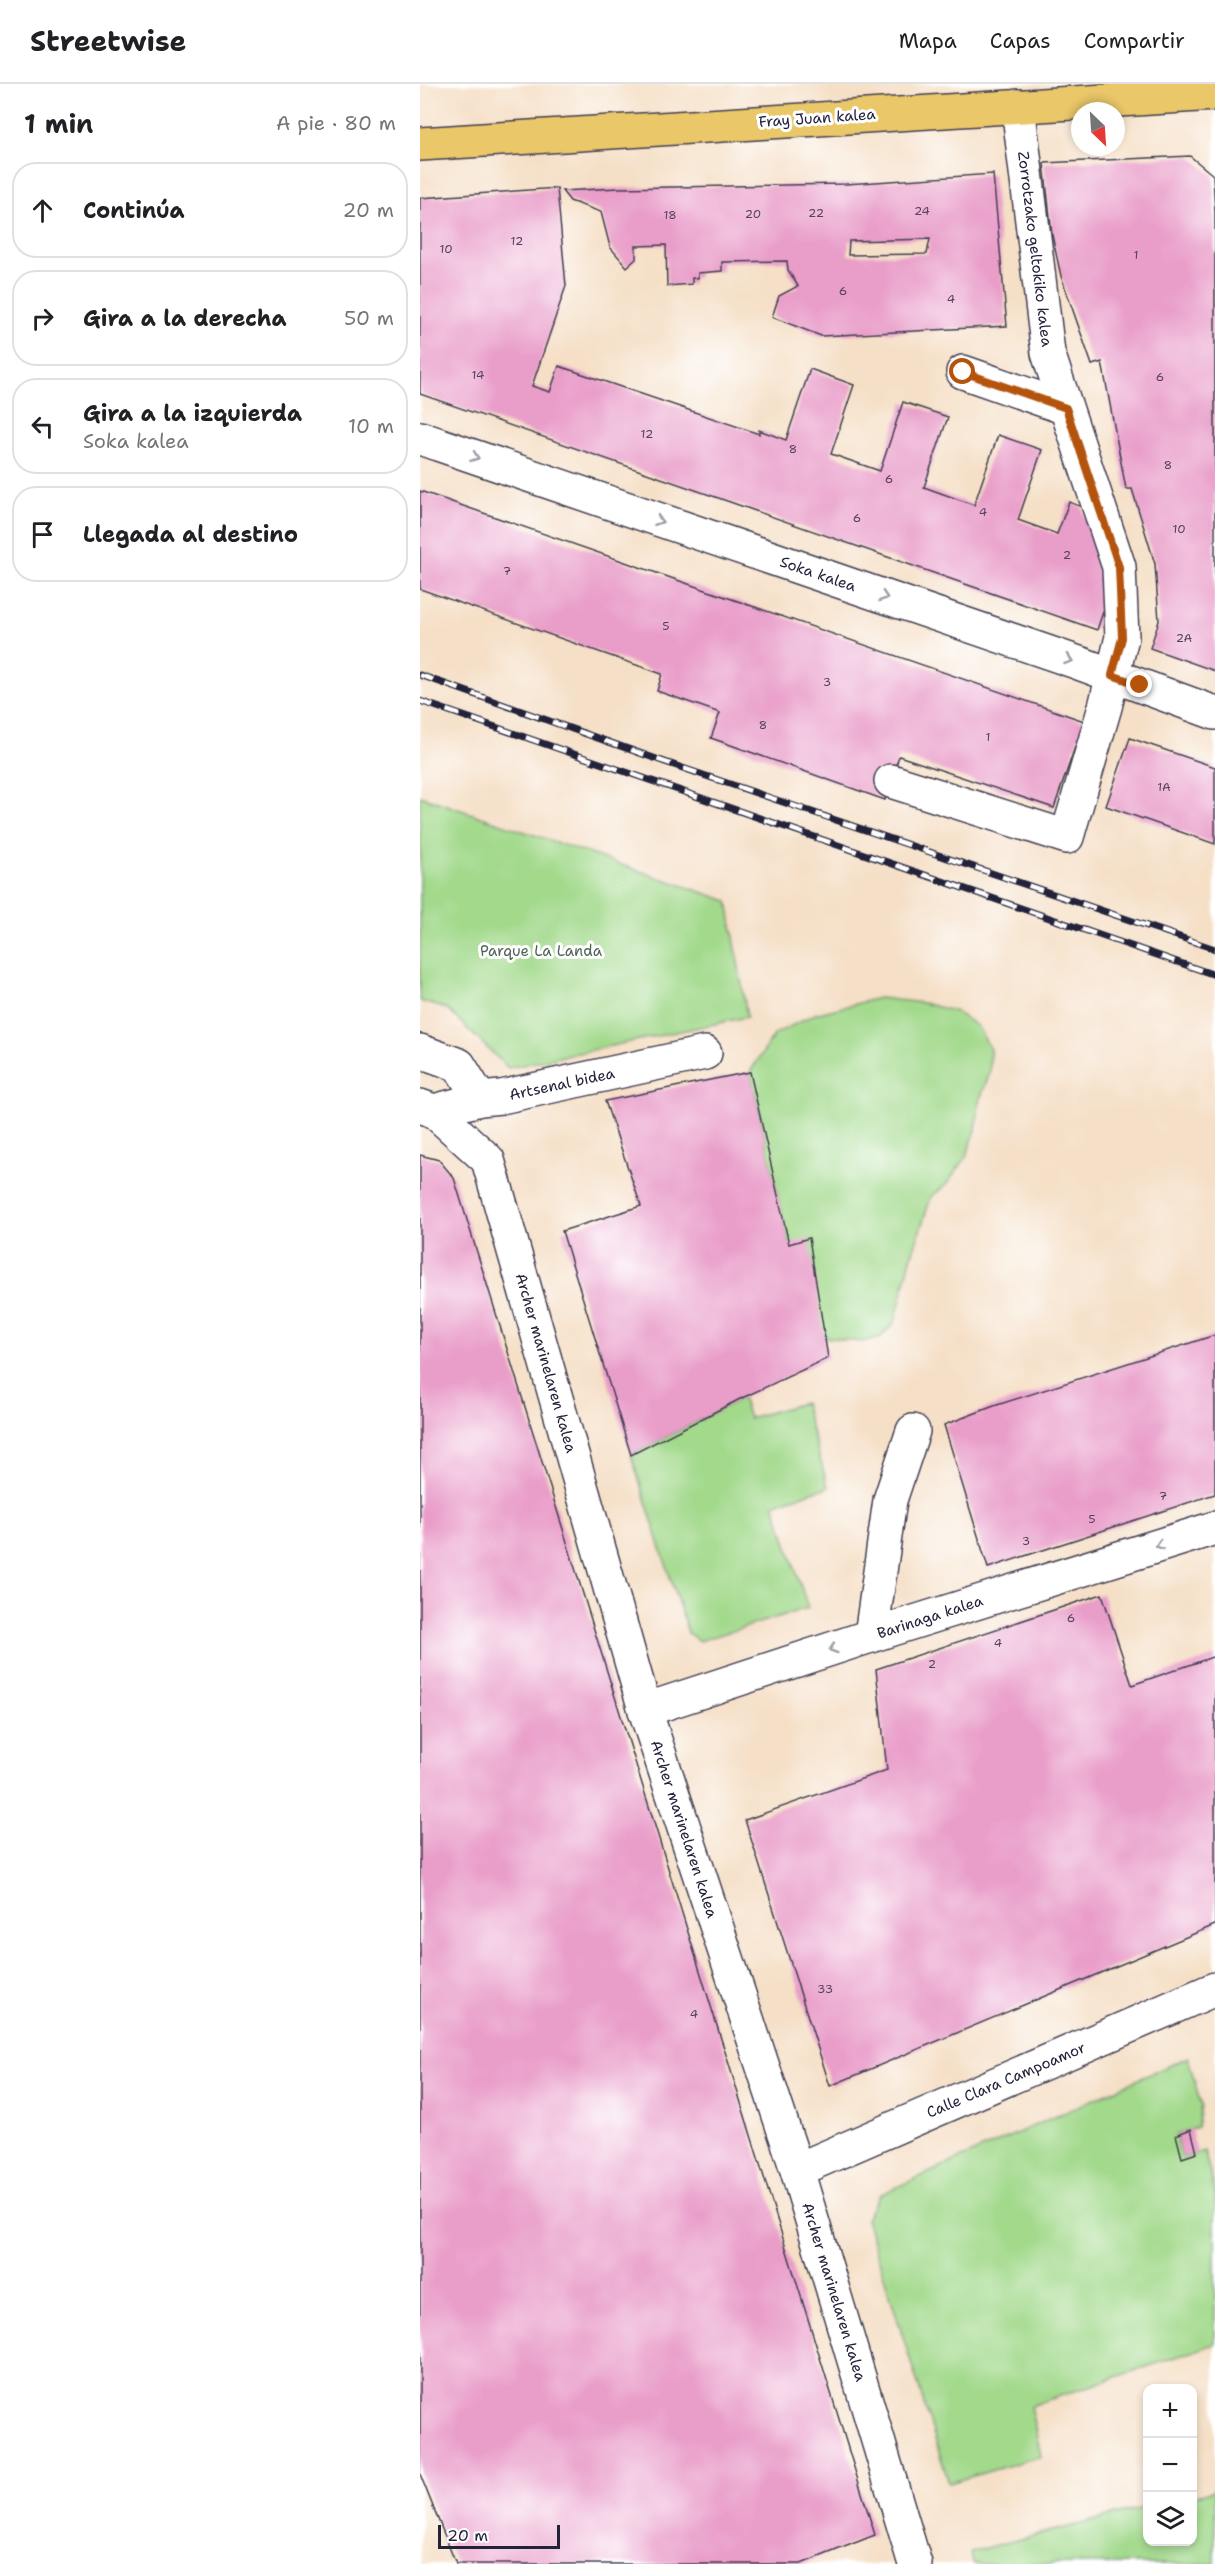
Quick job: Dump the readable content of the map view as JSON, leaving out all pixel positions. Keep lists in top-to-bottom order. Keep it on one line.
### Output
{"streets":{"main road":["Fray Juan kalea"],"street":["Zorrotzako geltokiko kalea","Soka kalea","Artsenal bidea","Archer marinelaren kalea","Barinaga kalea","Calle Clara Campoamor"]},"crossings":[["Fray Juan kalea","Zorrotzako geltokiko kalea"],["Zorrotzako geltokiko kalea","Soka kalea"],["Artsenal bidea","Archer marinelaren kalea"],["Archer marinelaren kalea","Barinaga kalea"],["Archer marinelaren kalea","Calle Clara Campoamor"]],"one_way":["Soka kalea","Barinaga kalea"],"parks":["Parque La Landa"],"house_numbers":["24","22","20","18","12","10","1","6","4","14","6","12","8","8","6","4","6","10","2","7","5","2A","3","8","1","1A","7","5","3","6","4","2","33","4"],"scale_bar":"20 m","north":"bottom right","page":{"header":"Streetwise","nav":["Mapa","Capas","Compartir"],"heading":["1 min","A pie · 80 m"],"list":[["Continúa","20 m"],["Gira a la derecha","50 m"],["Gira a la izquierda","Soka kalea","10 m"],"Llegada al destino"],"map_buttons":["+","−"],"scale":"20 m"}}
